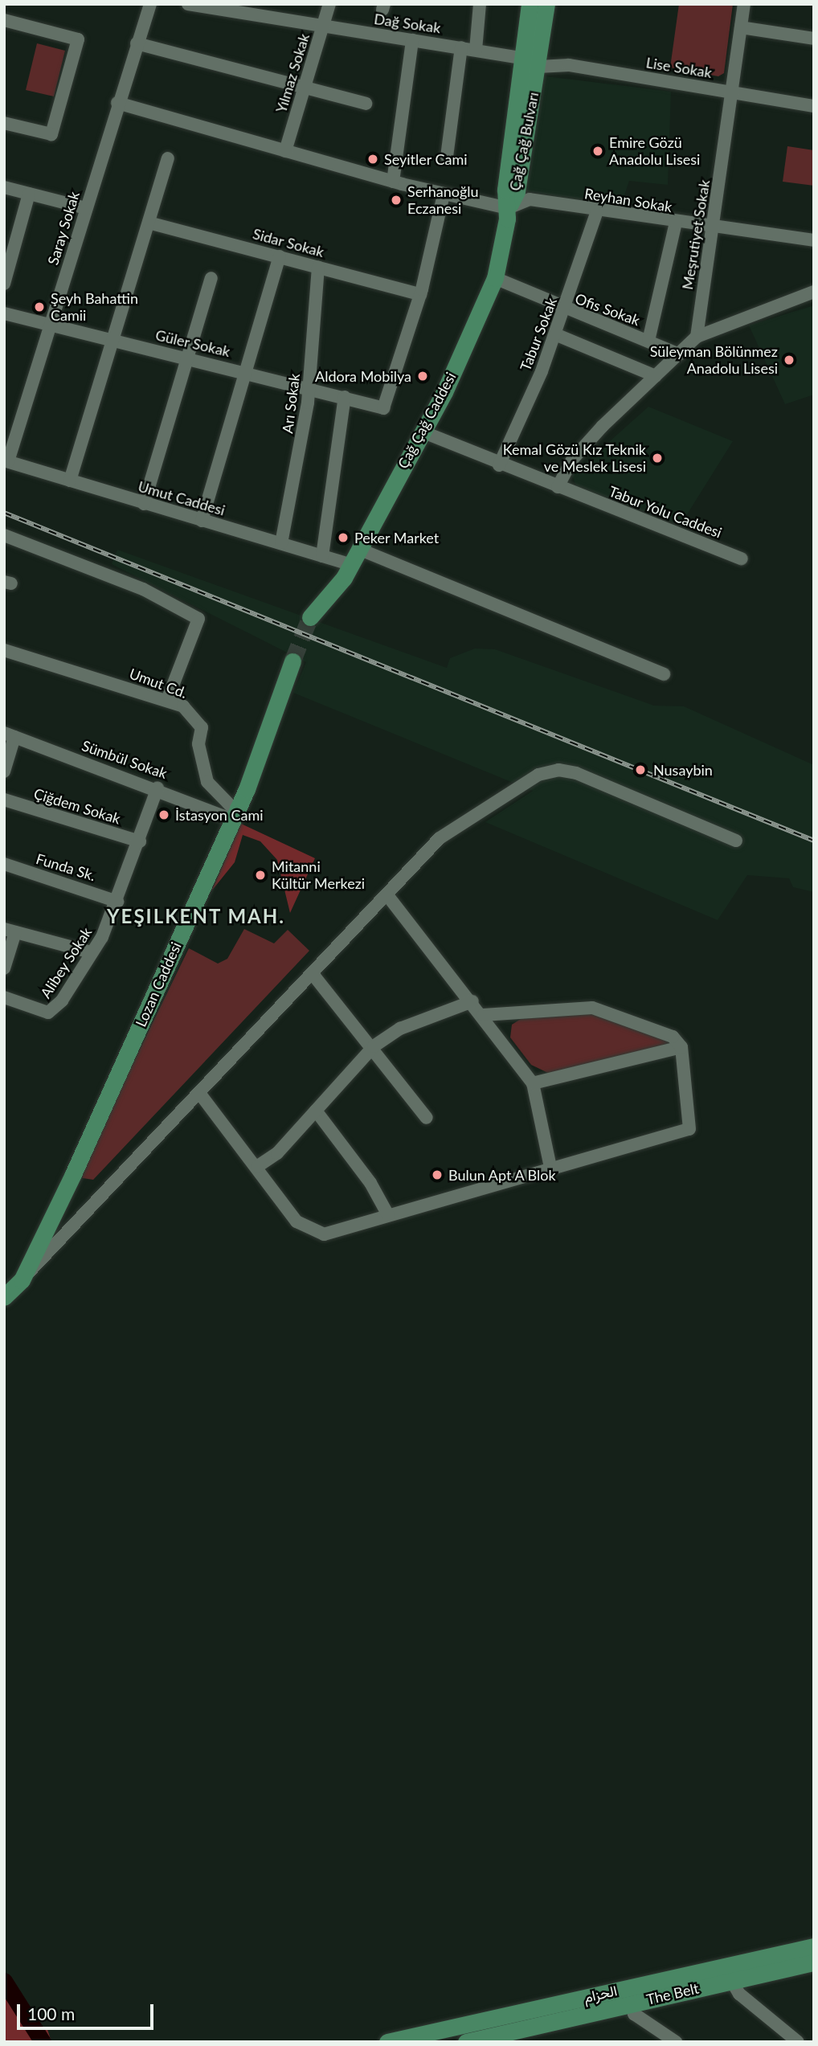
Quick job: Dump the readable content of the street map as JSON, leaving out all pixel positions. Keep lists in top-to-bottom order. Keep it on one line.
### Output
{"streets":{"main road":["Çağ Çağ Bulvarı","Çağ Çağ Caddesi","Lozan Caddesi","الحزام","The Belt"],"street":["Dağ Sokak","Lise Sokak","Yılmaz Sokak","Reyhan Sokak","Saray Sokak","Meşrutiyet Sokak","Sidar Sokak","Ofis Sokak","Tabur Sokak","Güler Sokak","Arı Sokak","Umut Caddesi","Tabur Yolu Caddesi","Umut Cd.","Sümbül Sokak","Çiğdem Sokak","Funda Sk.","Alibey Sokak"]},"crossings":[["Dağ Sokak","Yılmaz Sokak"],["Dağ Sokak","Çağ Çağ Bulvarı"],["Lise Sokak","Çağ Çağ Bulvarı"],["Lise Sokak","Meşrutiyet Sokak"],["Çağ Çağ Bulvarı","Reyhan Sokak"],["Çağ Çağ Bulvarı","Çağ Çağ Caddesi"],["Reyhan Sokak","Meşrutiyet Sokak"],["Reyhan Sokak","Tabur Sokak"],["Reyhan Sokak","Çağ Çağ Caddesi"],["Saray Sokak","Güler Sokak"],["Saray Sokak","Umut Caddesi"],["Sidar Sokak","Güler Sokak"],["Sidar Sokak","Arı Sokak"],["Ofis Sokak","Tabur Sokak"],["Ofis Sokak","Çağ Çağ Caddesi"],["Tabur Sokak","Tabur Yolu Caddesi"],["Güler Sokak","Arı Sokak"],["Arı Sokak","Umut Caddesi"],["Çağ Çağ Caddesi","Umut Caddesi"],["Çağ Çağ Caddesi","Tabur Yolu Caddesi"],["Umut Cd.","Sümbül Sokak"],["Umut Cd.","Lozan Caddesi"],["Sümbül Sokak","Alibey Sokak"],["Sümbül Sokak","Lozan Caddesi"],["Çiğdem Sokak","Alibey Sokak"],["Funda Sk.","Alibey Sokak"]],"districts":["YEŞILKENT MAH."],"places":["Emire Gözü Anadolu Lisesi","Seyitler Cami","Serhanoğlu Eczanesi","Şeyh Bahattin Camii","Süleyman Bölünmez Anadolu Lisesi","Aldora Mobilya","Kemal Gözü Kız Teknik ve Meslek Lisesi","Peker Market","Nusaybin","İstasyon Cami","Mitanni Kültür Merkezi","Bulun Apt A Blok"],"scale_bar":"100 m"}
